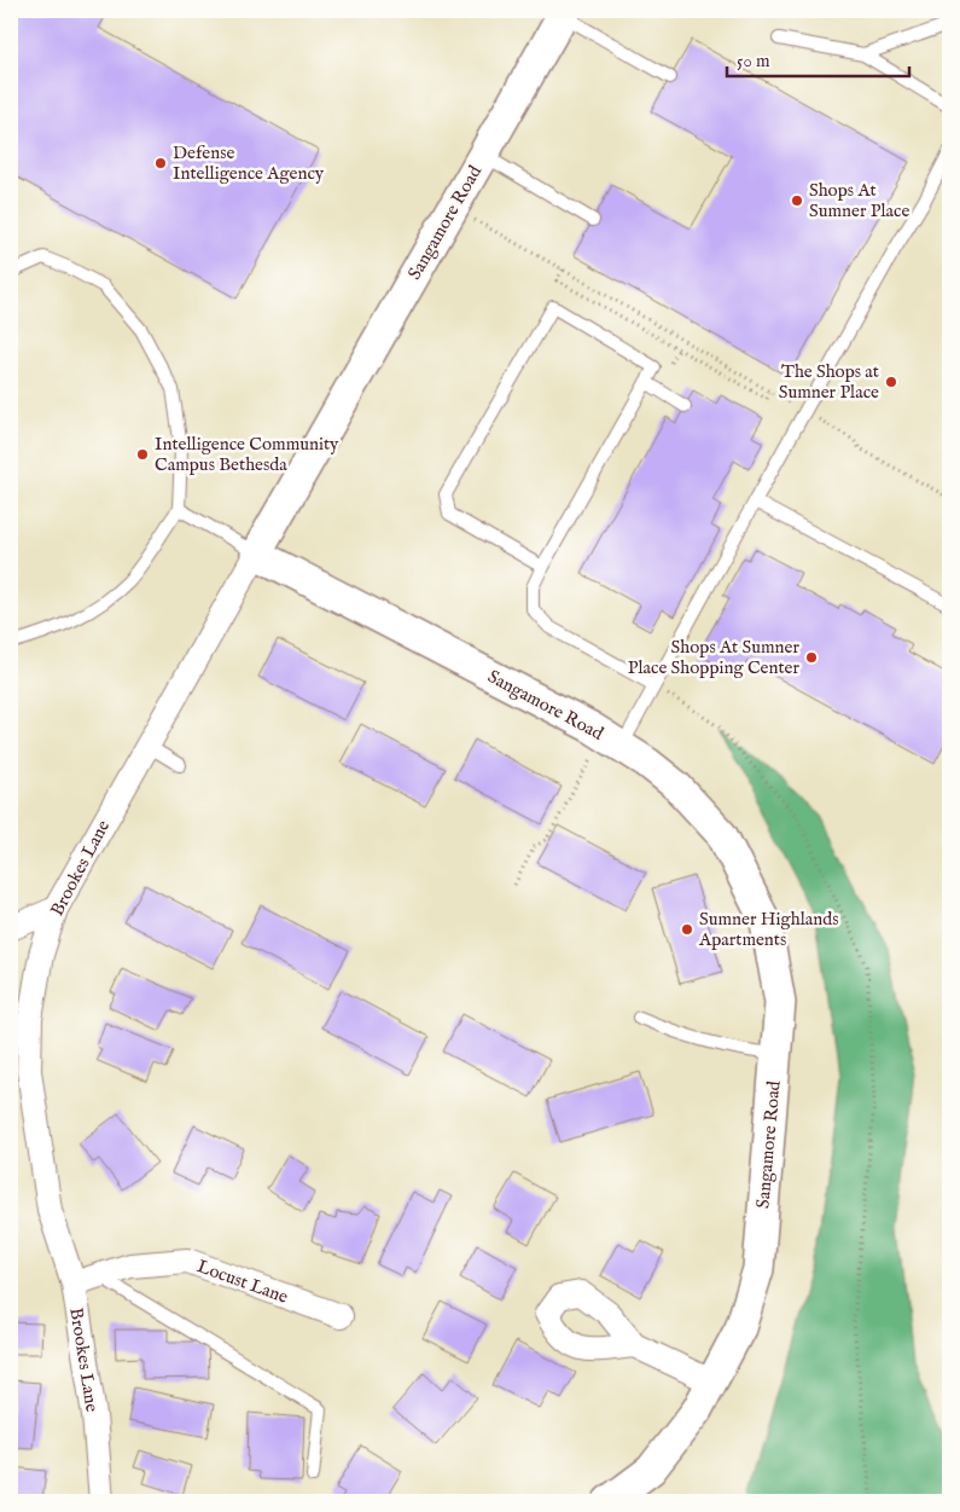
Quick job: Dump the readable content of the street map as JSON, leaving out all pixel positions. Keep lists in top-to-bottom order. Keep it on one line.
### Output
{"streets":{"street":["Sangamore Road","Brookes Lane","Locust Lane"]},"crossings":[["Sangamore Road","Brookes Lane"],["Brookes Lane","Locust Lane"]],"places":["Defense Intelligence Agency","Shops At Sumner Place","The Shops at Sumner Place","Intelligence Community Campus Bethesda","Shops At Sumner Place Shopping Center","Sumner Highlands Apartments"],"scale_bar":"50 m"}
